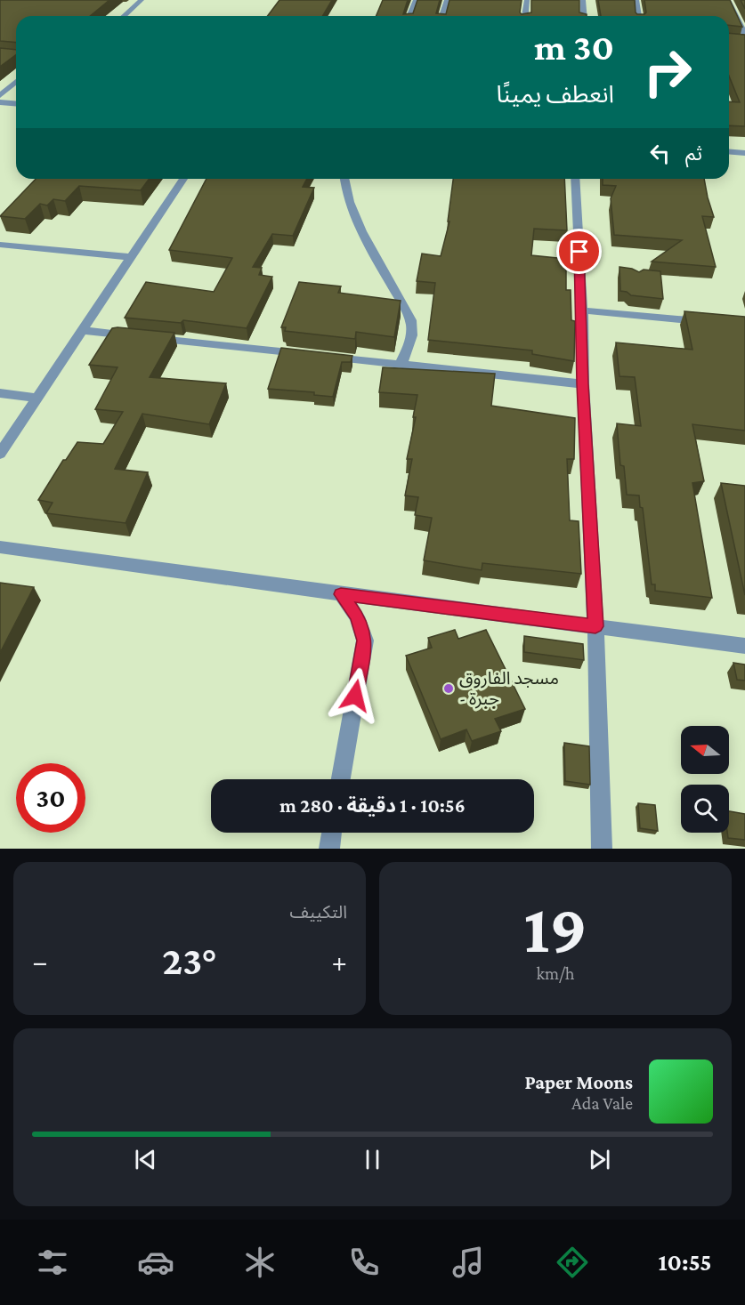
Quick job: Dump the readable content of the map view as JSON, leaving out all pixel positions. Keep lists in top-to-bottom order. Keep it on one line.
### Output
{"places":["مسجد الفاروق - جبرة"],"north":"left","page":{"turn":["30 m","انعطف يمينًا"],"then":"ثم","limit":"30","trip":"10:56 · 1 دقيقة · 280 m","tile":[["19","km/h"],"التكييف"],"heat":["−","23°","+"],"song":["Paper Moons","Ada Vale"],"tabs":"10:55"}}
